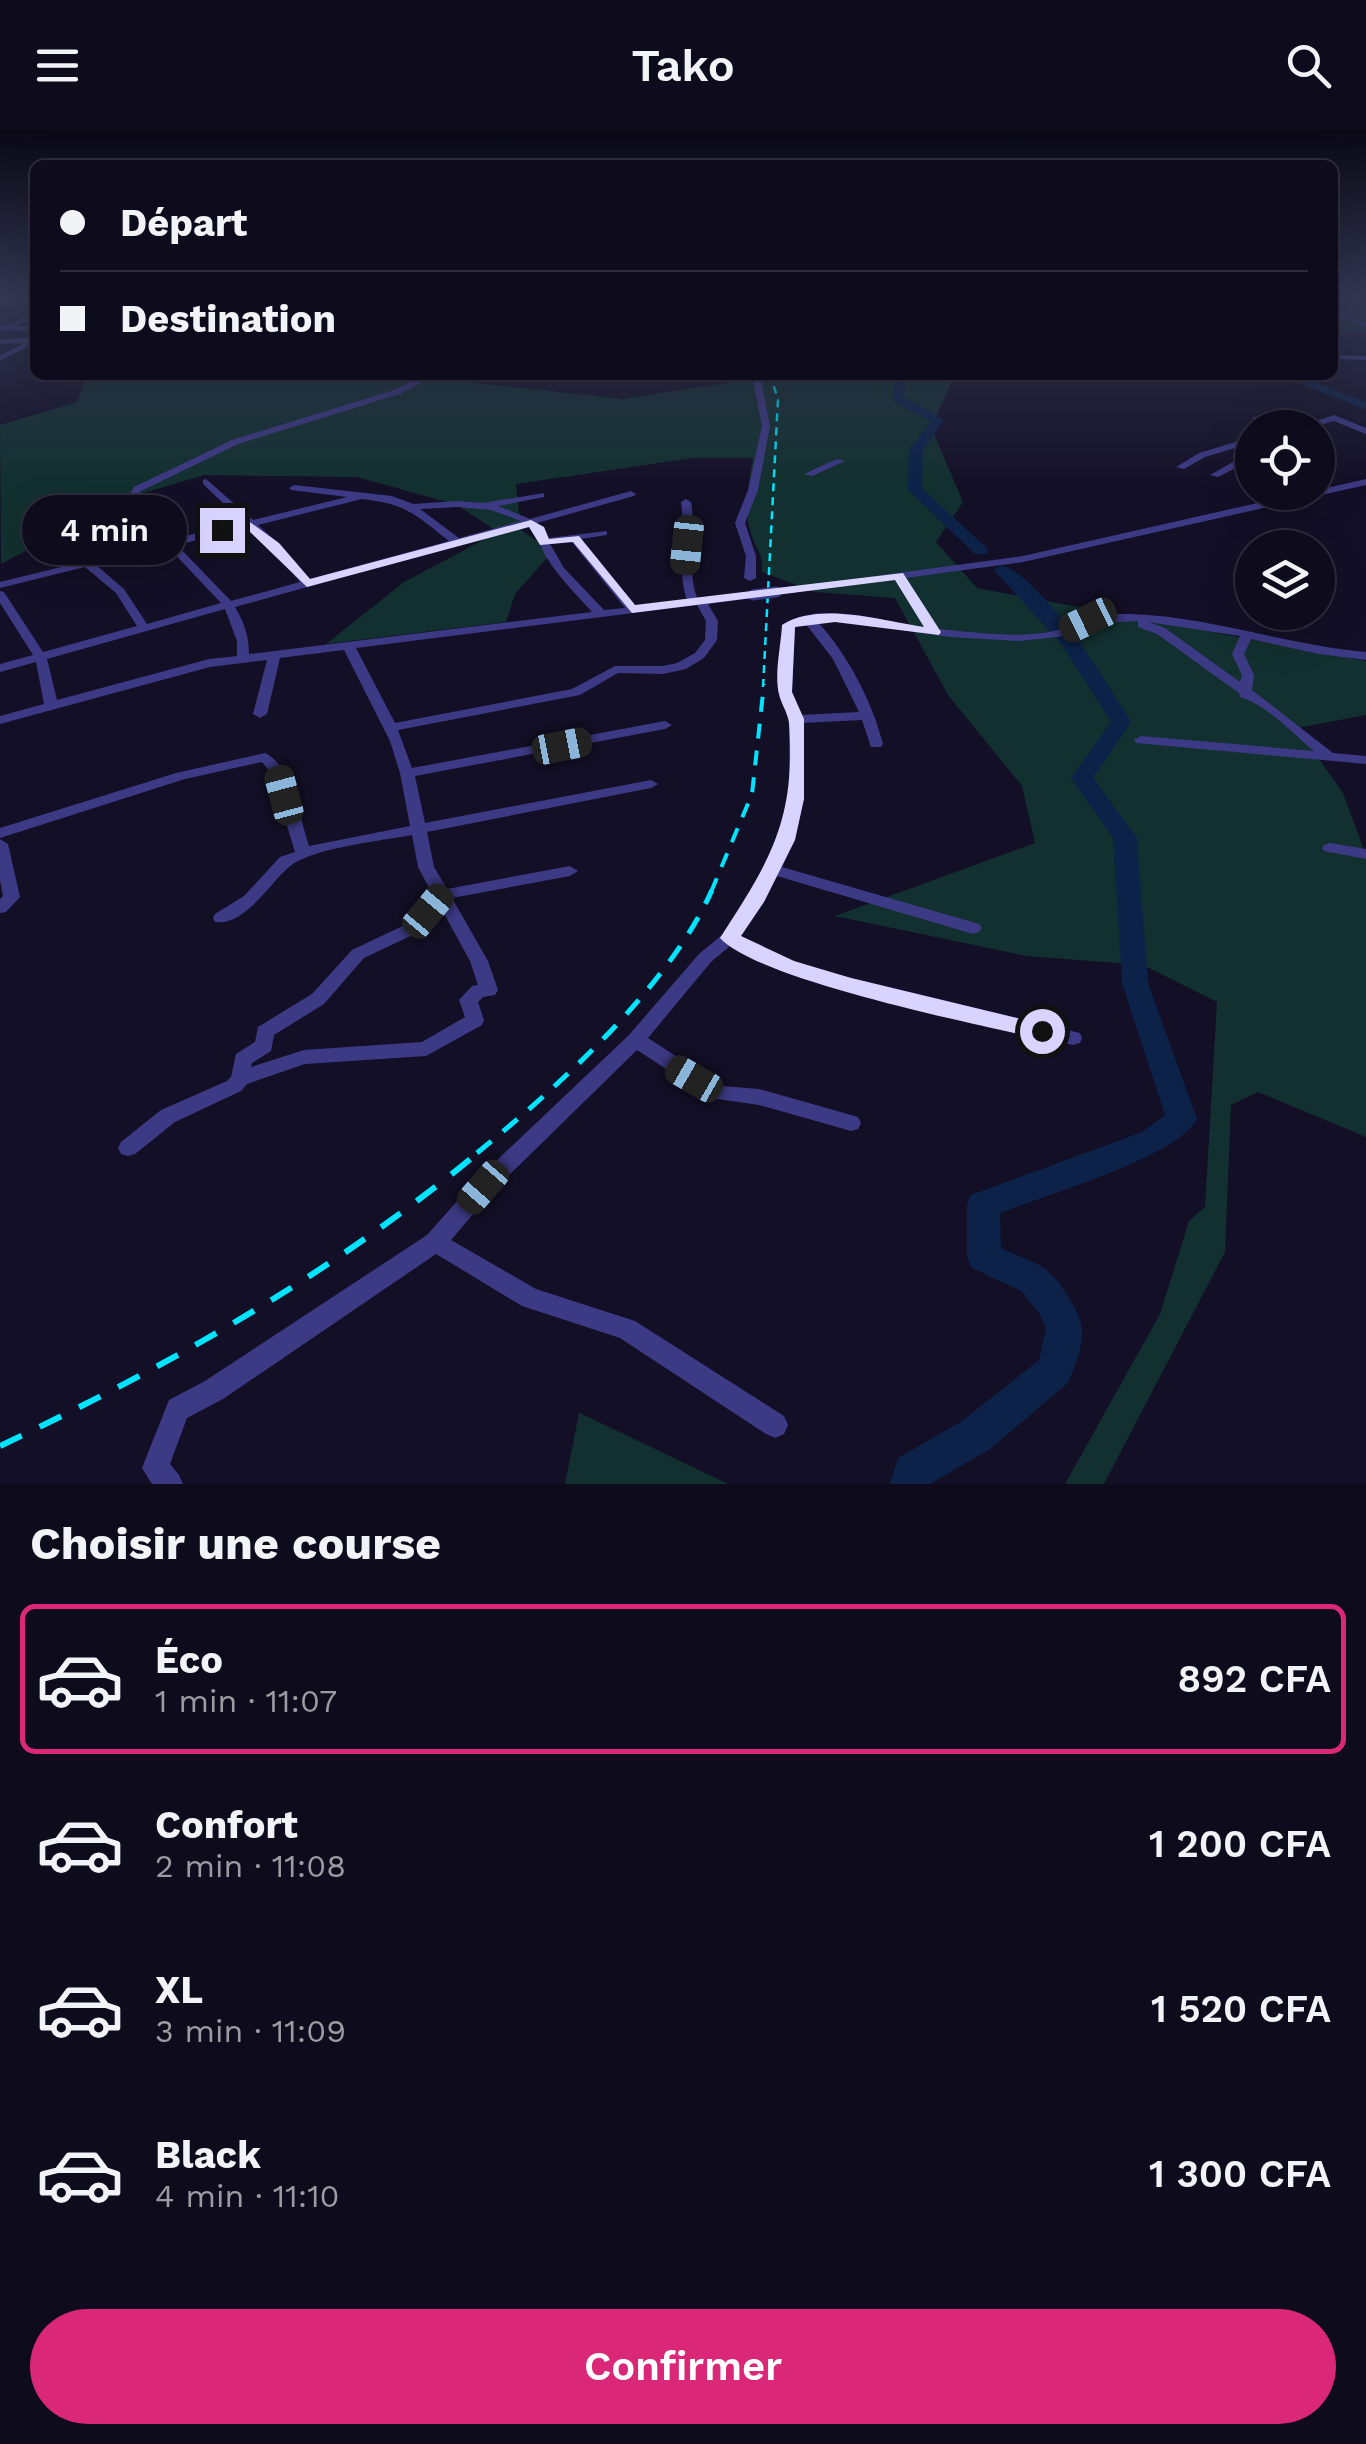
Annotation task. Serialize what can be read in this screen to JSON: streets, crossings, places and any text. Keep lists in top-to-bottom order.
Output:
{
  "page": {
    "header": "Tako",
    "banner": ["Départ", "Destination"],
    "bubble": "4 min",
    "heading": "Choisir une course",
    "list": [
      {
        "name": "Éco",
        "note": "1 min · 11:07",
        "value": "892 CFA"
      },
      {
        "name": "Confort",
        "note": "2 min · 11:08",
        "value": "1 200 CFA"
      },
      {
        "name": "XL",
        "note": "3 min · 11:09",
        "value": "1 520 CFA"
      },
      {
        "name": "Black",
        "note": "4 min · 11:10",
        "value": "1 300 CFA"
      }
    ],
    "buttons": "Confirmer"
  }
}
